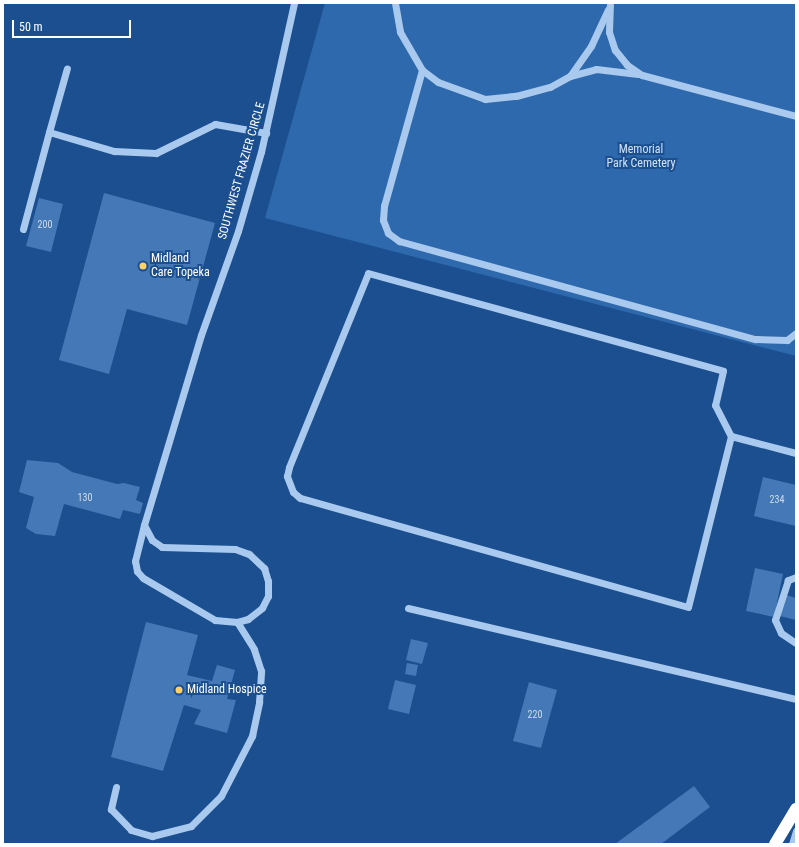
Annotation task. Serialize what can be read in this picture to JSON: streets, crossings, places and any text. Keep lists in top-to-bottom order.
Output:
{
  "streets": {
    "street": ["SOUTHWEST FRAZIER CIRCLE"]
  },
  "parks": ["Memorial Park Cemetery"],
  "places": ["Midland Care Topeka", "Midland Hospice"],
  "house_numbers": [
    "200",
    "130",
    "234",
    "220"
  ],
  "scale_bar": "50 m"
}
